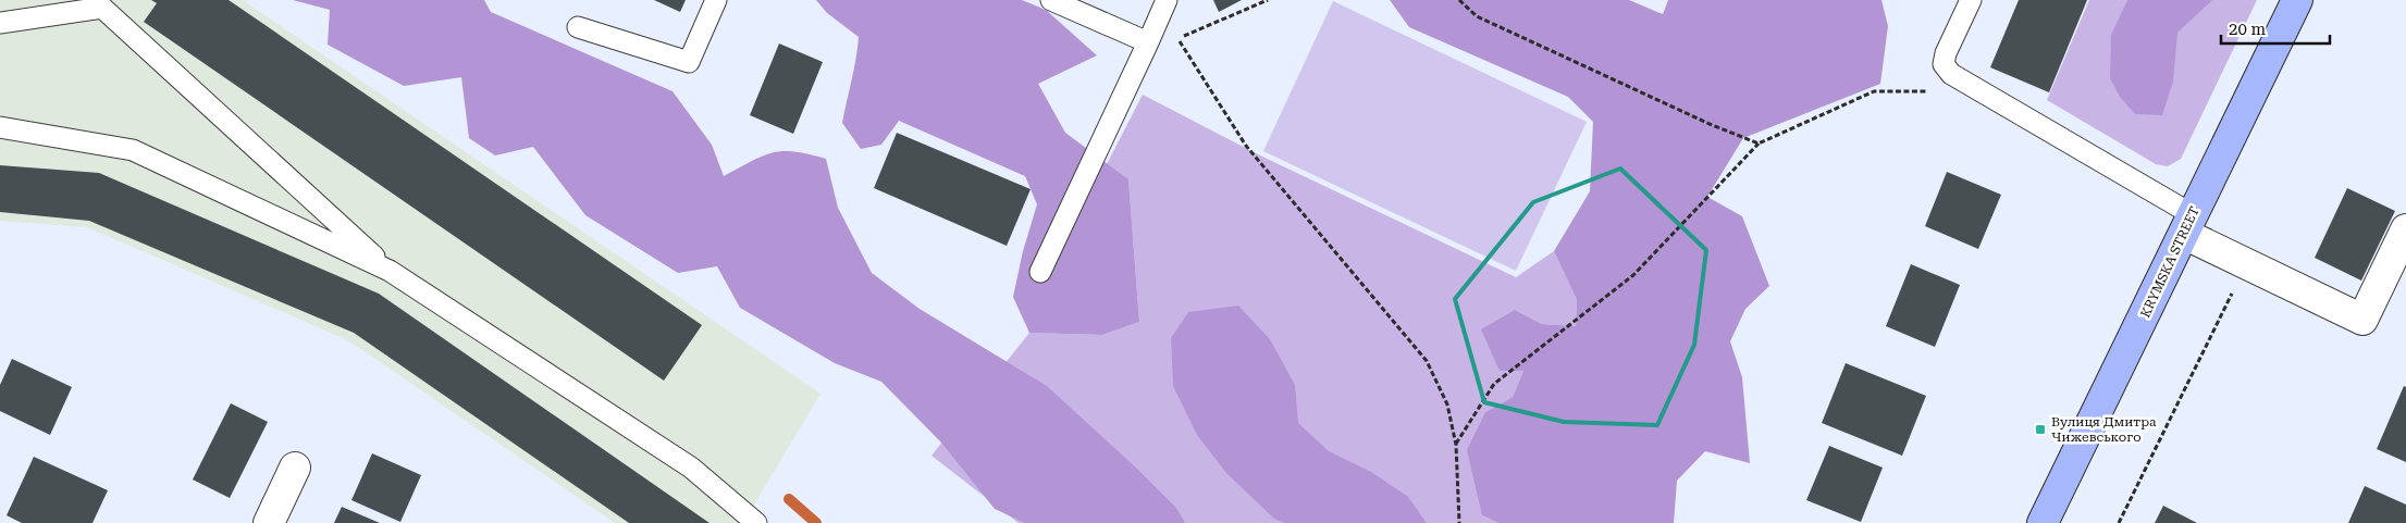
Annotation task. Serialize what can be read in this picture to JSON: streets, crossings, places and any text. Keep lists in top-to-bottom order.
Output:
{
  "streets": {
    "street": ["KRYMSKA STREET"]
  },
  "places": {
    "transit": ["Вулиця Дмитра Чижевського"]
  },
  "scale_bar": "20 m"
}
